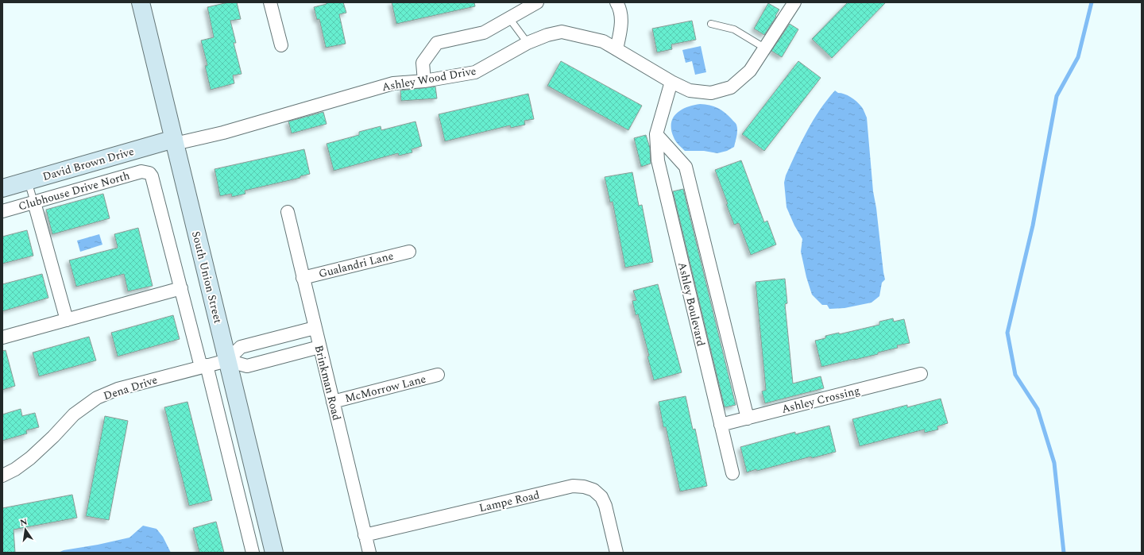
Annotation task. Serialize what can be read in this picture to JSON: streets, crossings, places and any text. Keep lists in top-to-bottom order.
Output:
{
  "streets": {
    "street": [
      "Ashley Wood Drive",
      "David Brown Drive",
      "Clubhouse Drive North",
      "Gualandri Lane",
      "South Union Street",
      "Ashley Boulevard",
      "Brinkman Road",
      "Dena Drive",
      "McMorrow Lane",
      "Ashley Crossing",
      "Lampe Road"
    ]
  },
  "crossings": [
    ["Ashley Wood Drive", "David Brown Drive"],
    ["Ashley Wood Drive", "South Union Street"],
    ["Ashley Wood Drive", "Ashley Boulevard"],
    ["David Brown Drive", "South Union Street"],
    ["Gualandri Lane", "Brinkman Road"],
    ["South Union Street", "Dena Drive"],
    ["Ashley Boulevard", "Ashley Crossing"],
    ["Brinkman Road", "McMorrow Lane"],
    ["Brinkman Road", "Lampe Road"]
  ],
  "north": "top"
}
